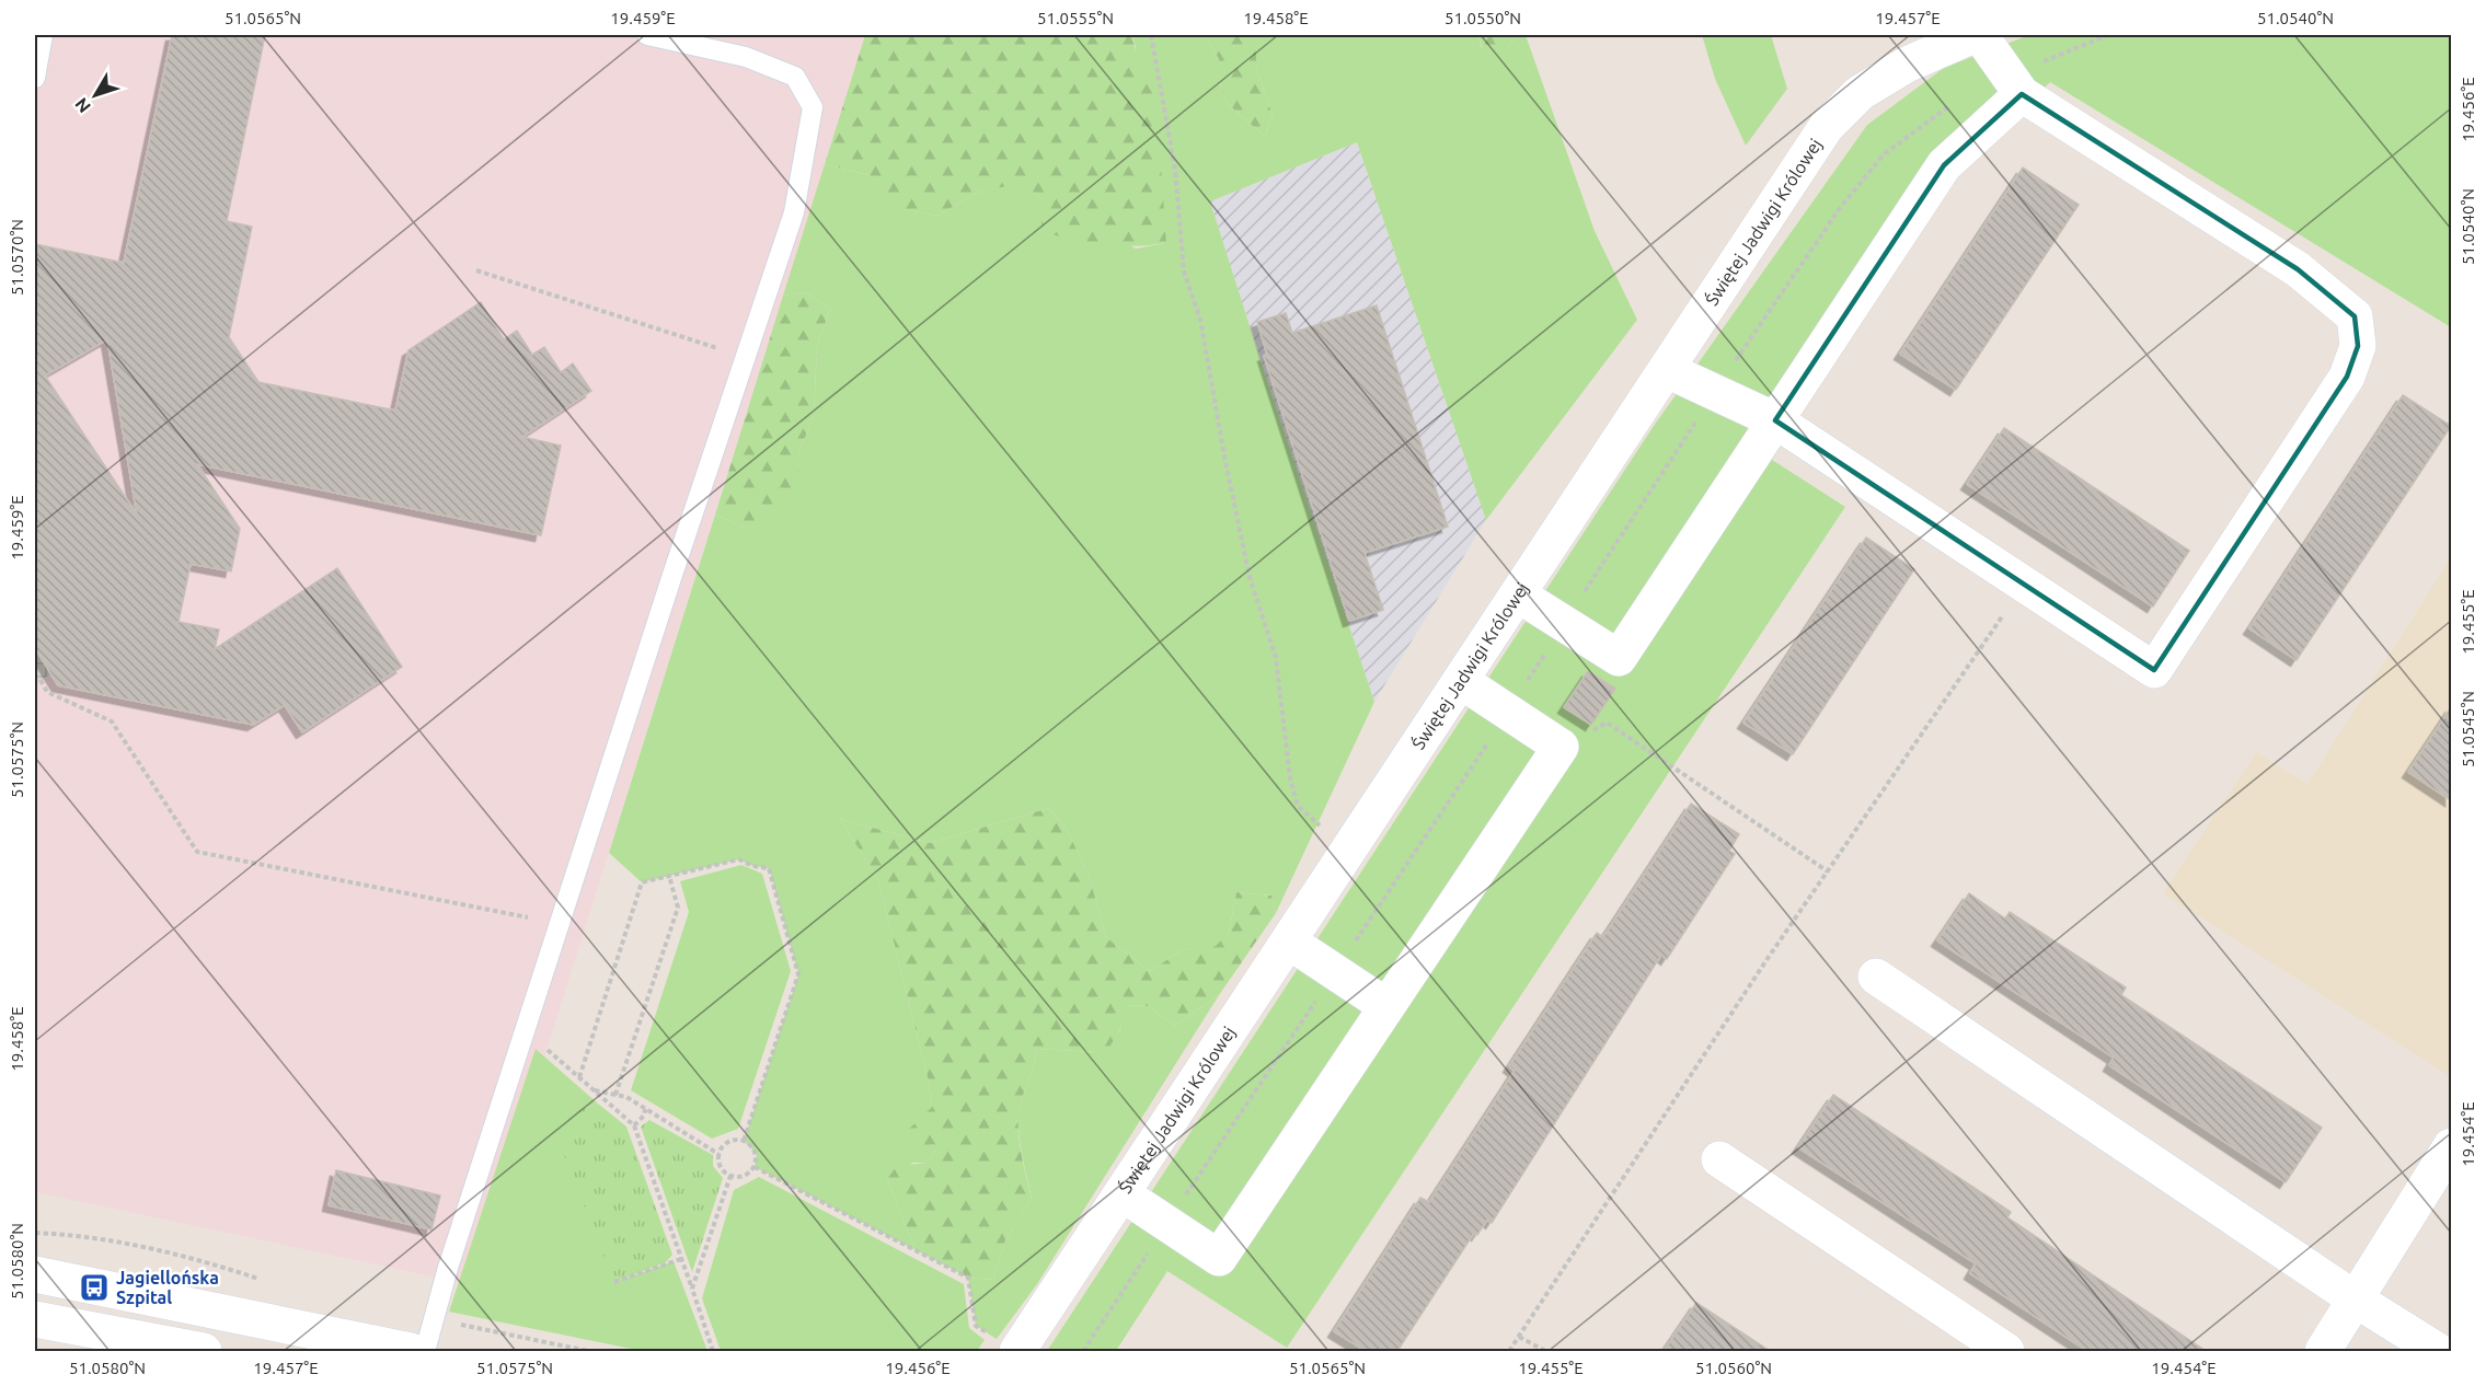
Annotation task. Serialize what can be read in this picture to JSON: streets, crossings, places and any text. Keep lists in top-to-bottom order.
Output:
{
  "streets": {
    "street": ["Świętej Jadwigi Królowej"]
  },
  "places": {
    "bus stop": ["Jagiellońska Szpital"]
  },
  "north": "bottom left",
  "coordinates": [
    "51.0565°N",
    "19.459°E",
    "51.0555°N",
    "19.458°E",
    "51.0550°N",
    "19.457°E",
    "51.0540°N",
    "19.456°E",
    "51.0570°N",
    "19.455°E",
    "51.0545°N",
    "51.0575°N",
    "19.454°E",
    "51.0580°N",
    "51.0560°N"
  ]
}
